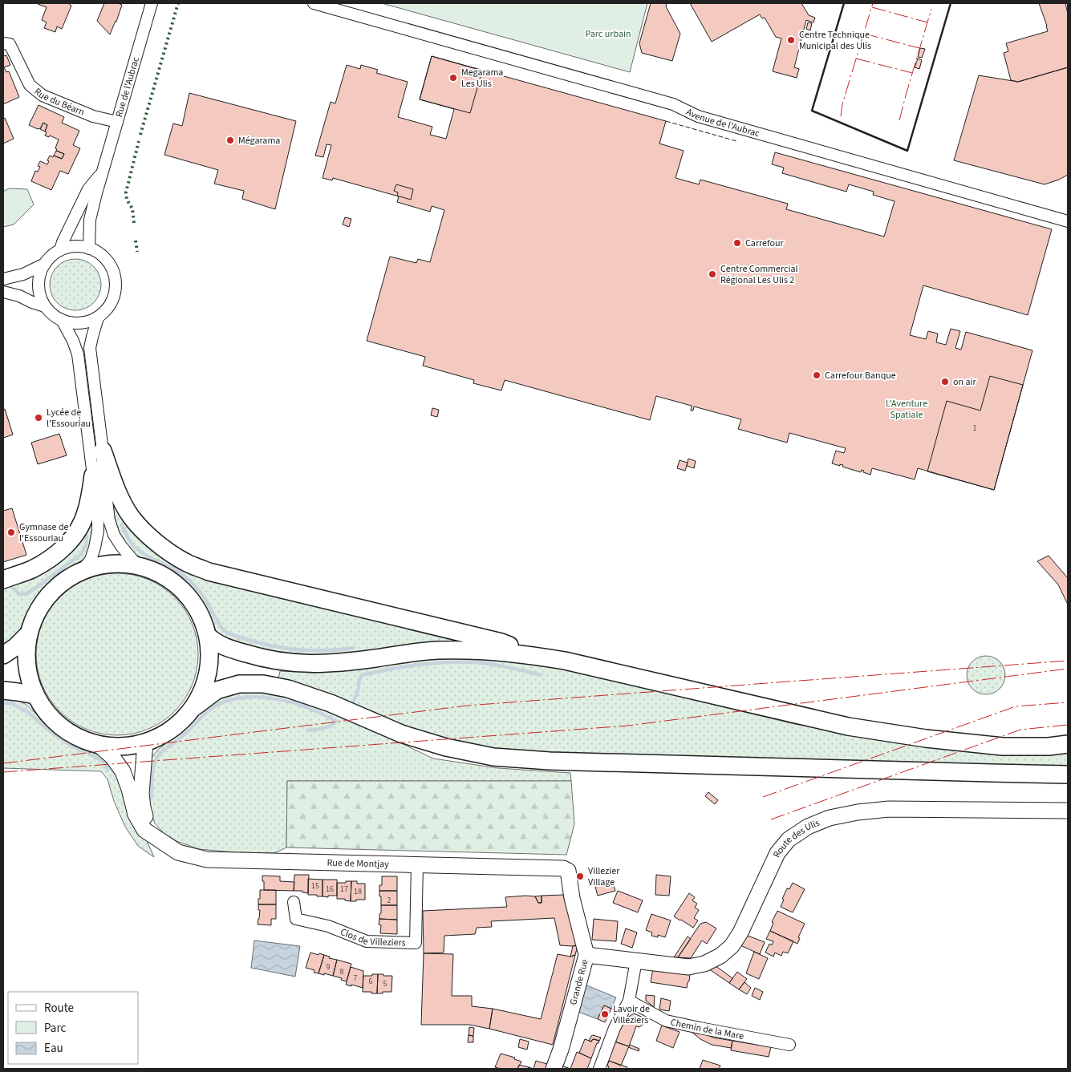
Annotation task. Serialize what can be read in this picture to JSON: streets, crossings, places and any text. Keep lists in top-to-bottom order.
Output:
{
  "streets": {
    "street": [
      "Rue de l'Aubrac",
      "Rue du Béarn",
      "Avenue de l'Aubrac",
      "Route des Ulis",
      "Rue de Montjay",
      "Clos de Villeziers",
      "Grande Rue",
      "Chemin de la Mare"
    ]
  },
  "crossings": [
    ["Rue de l'Aubrac", "Rue du Béarn"],
    ["Route des Ulis", "Grande Rue"],
    ["Rue de Montjay", "Clos de Villeziers"],
    ["Rue de Montjay", "Grande Rue"]
  ],
  "parks": ["Parc urbain", "L'Aventure Spatiale"],
  "places": [
    "Centre Technique Municipal des Ulis",
    "Megarama Les Ulis",
    "Mégarama",
    "Carrefour",
    "Centre Commercial Régional Les Ulis 2",
    "Carrefour Banque",
    "on air",
    "Lycée de l'Essouriau",
    "Gymnase de l'Essouriau",
    "Villezier Village",
    "Lavoir de Villeziers"
  ],
  "house_numbers": [
    "1",
    "15",
    "16",
    "17",
    "18",
    "2",
    "9",
    "8",
    "7",
    "6",
    "5"
  ],
  "legend": ["Route", "Parc", "Eau"]
}
